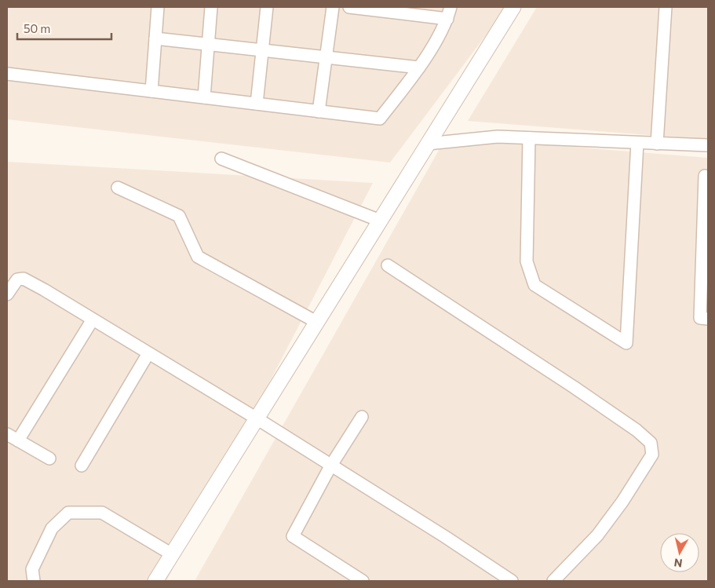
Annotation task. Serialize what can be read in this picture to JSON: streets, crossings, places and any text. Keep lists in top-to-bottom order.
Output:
{
  "scale_bar": "50 m",
  "north": "bottom"
}
